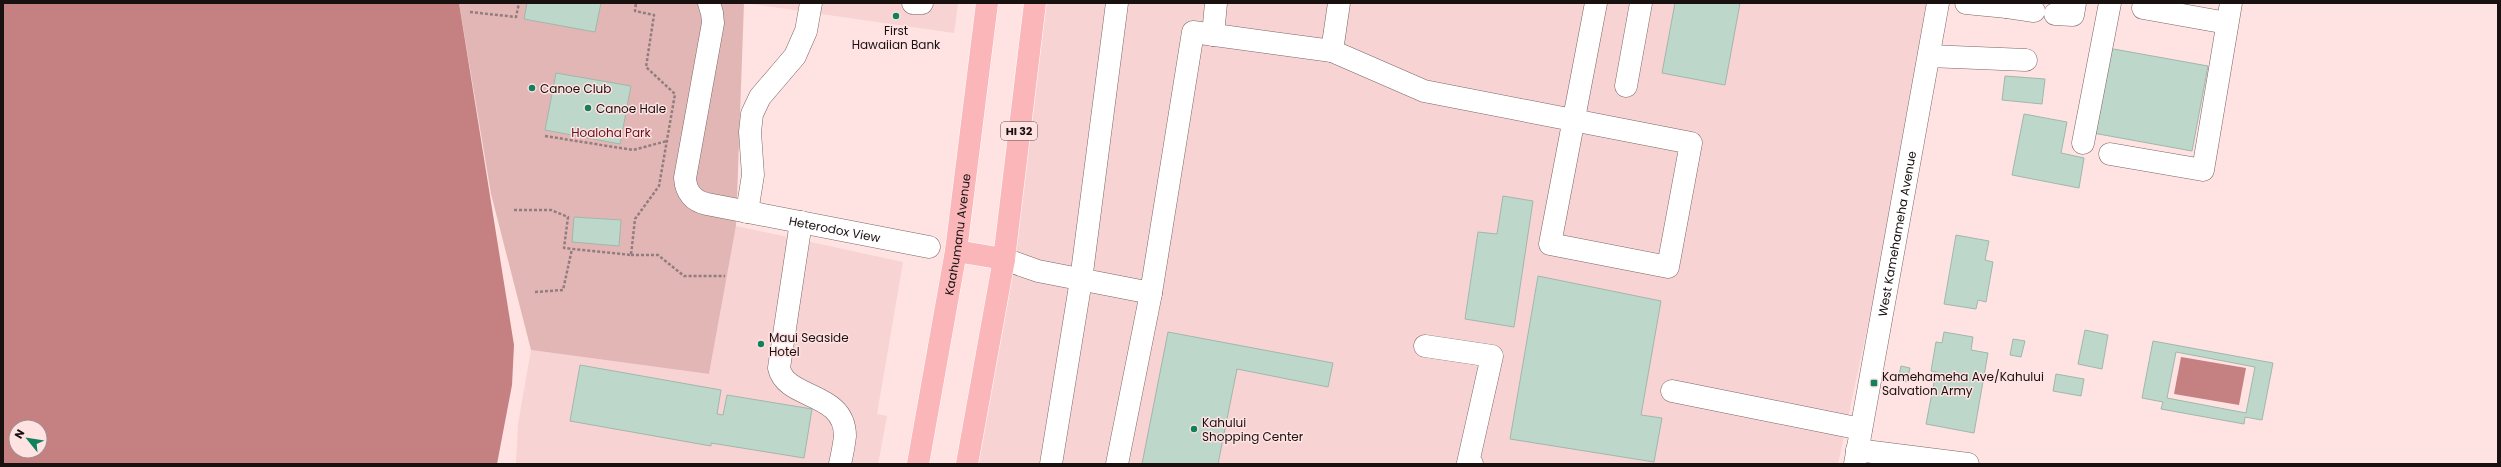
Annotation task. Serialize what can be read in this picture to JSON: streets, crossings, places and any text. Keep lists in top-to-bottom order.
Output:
{
  "streets": {
    "main road": ["HI 32", "Kaahumanu Avenue"],
    "street": ["Heterodox View", "West Kamehameha Avenue"]
  },
  "parks": ["Hoaloha Park"],
  "places": {
    "other": [
      "First Hawaiian Bank",
      "Canoe Club",
      "Canoe Hale",
      "Maui Seaside Hotel",
      "Kahului Shopping Center"
    ],
    "transit": ["Kamehameha Ave/Kahului Salvation Army"]
  },
  "north": "top left"
}
